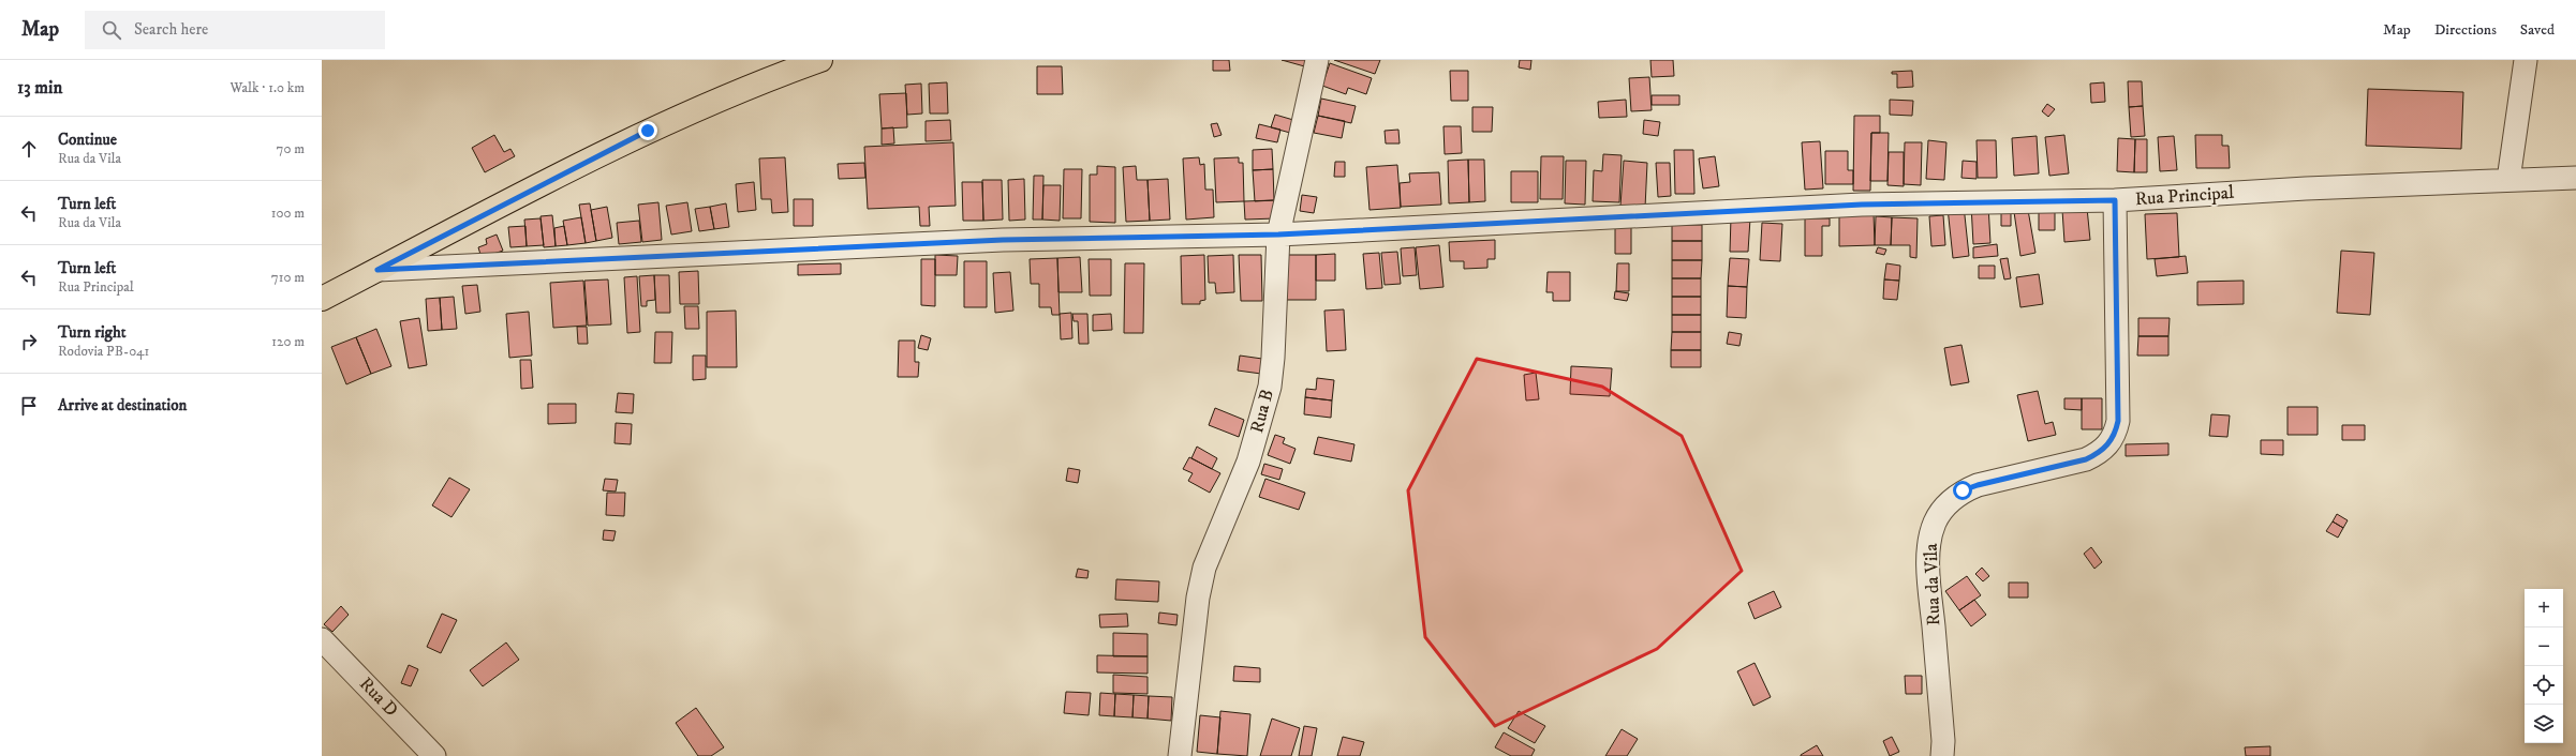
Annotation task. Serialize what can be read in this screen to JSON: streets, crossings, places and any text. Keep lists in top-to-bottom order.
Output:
{
  "streets": {
    "street": [
      "Rua Principal",
      "Rua B",
      "Rua da Vila",
      "Rua D"
    ]
  },
  "crossings": [
    ["Rua Principal", "Rua B"],
    ["Rua Principal", "Rua da Vila"]
  ],
  "page": {
    "header": "Map",
    "search": "Search here",
    "nav": ["Map", "Directions", "Saved"],
    "heading": ["13 min", "Walk · 1.0 km"],
    "list": [
      ["Continue", "Rua da Vila", "70 m"],
      ["Turn left", "Rua da Vila", "100 m"],
      ["Turn left", "Rua Principal", "710 m"],
      ["Turn right", "Rodovia PB-041", "120 m"],
      "Arrive at destination"
    ],
    "map_buttons": ["+", "−"]
  }
}
